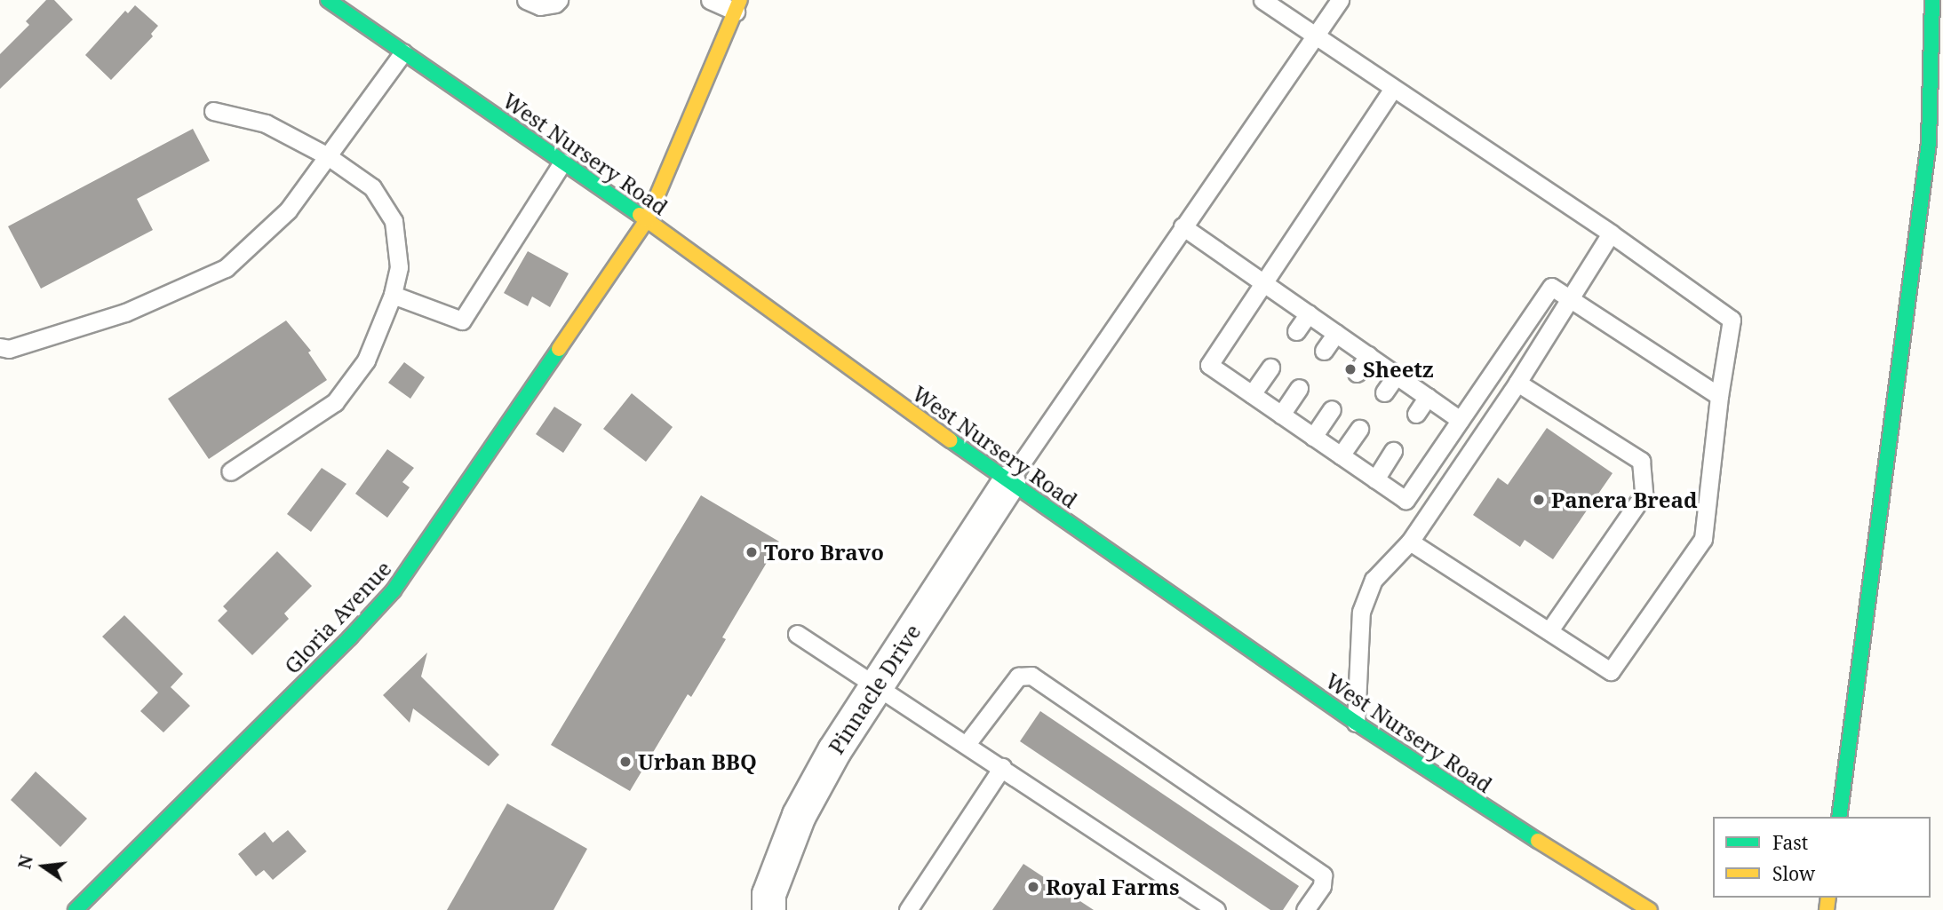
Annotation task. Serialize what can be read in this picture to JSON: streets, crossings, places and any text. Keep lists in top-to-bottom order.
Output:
{
  "streets": {
    "main road": ["West Nursery Road", "Gloria Avenue"],
    "street": ["Pinnacle Drive"]
  },
  "crossings": [
    ["West Nursery Road", "Gloria Avenue"],
    ["West Nursery Road", "Pinnacle Drive"]
  ],
  "places": [
    "Sheetz",
    "Panera Bread",
    "Toro Bravo",
    "Urban BBQ",
    "Royal Farms"
  ],
  "legend": ["Fast", "Slow"],
  "north": "left"
}
